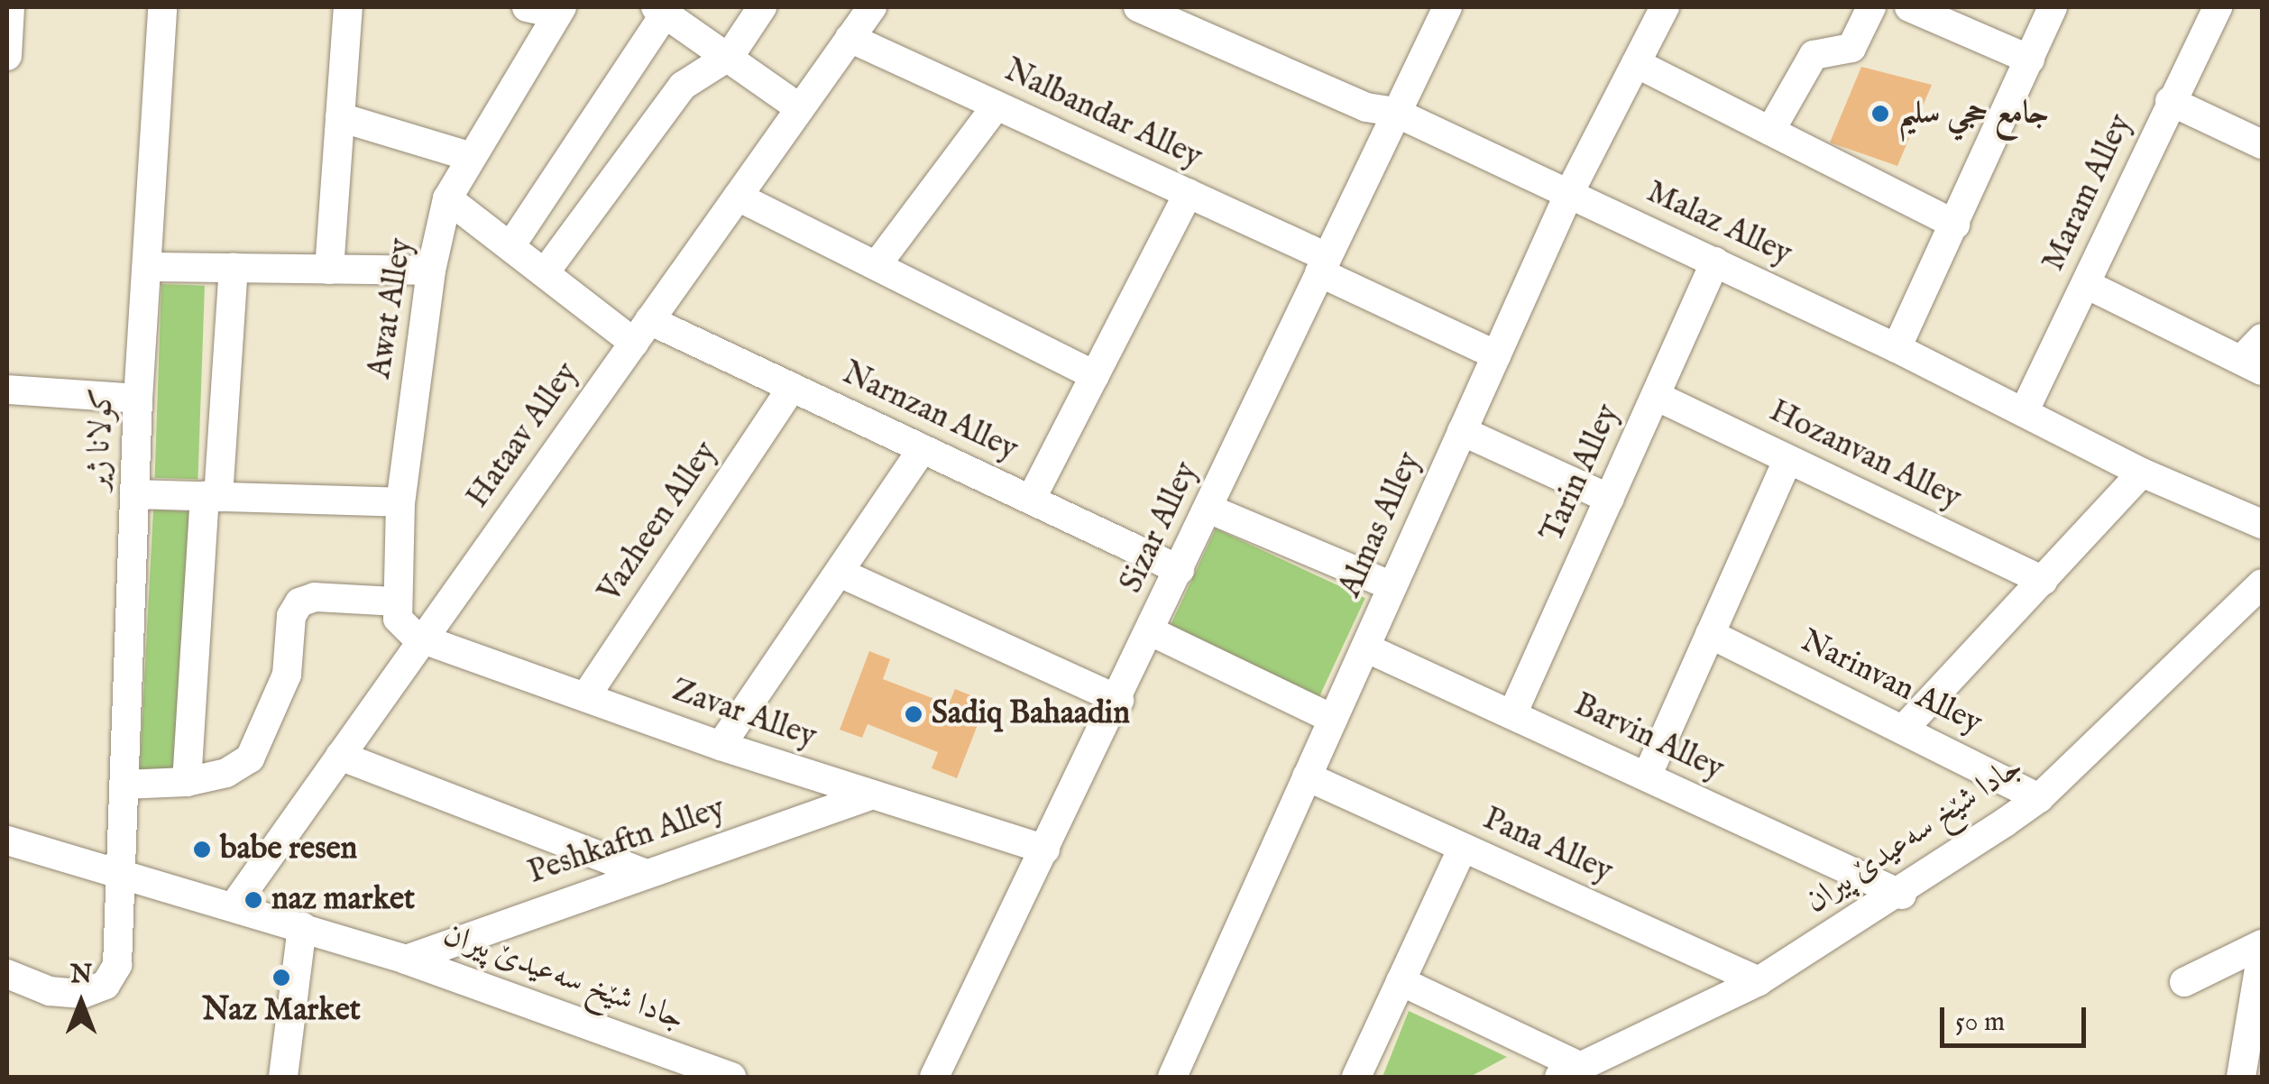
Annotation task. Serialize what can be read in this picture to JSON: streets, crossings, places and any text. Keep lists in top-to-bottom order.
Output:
{
  "streets": {
    "street": [
      "Nalbandar Alley",
      "Maram Alley",
      "Malaz Alley",
      "Awat Alley",
      "Narnzan Alley",
      "Hataav Alley",
      "کولانا ژیر",
      "Hozanvan Alley",
      "Tarin Alley",
      "Vazheen Alley",
      "Almas Alley",
      "Sizar Alley",
      "Narinvan Alley",
      "Zavar Alley",
      "Barvin Alley",
      "جادا شێخ سەعیدێ پیران",
      "Peshkaftn Alley",
      "Pana Alley"
    ]
  },
  "crossings": [
    ["Nalbandar Alley", "Hataav Alley"],
    ["Nalbandar Alley", "Almas Alley"],
    ["Nalbandar Alley", "Sizar Alley"],
    ["Maram Alley", "Malaz Alley"],
    ["Malaz Alley", "Tarin Alley"],
    ["Malaz Alley", "Almas Alley"],
    ["Malaz Alley", "Sizar Alley"],
    ["Awat Alley", "Narnzan Alley"],
    ["Narnzan Alley", "Hataav Alley"],
    ["Narnzan Alley", "Vazheen Alley"],
    ["Narnzan Alley", "Sizar Alley"],
    ["Hataav Alley", "Zavar Alley"],
    ["Hataav Alley", "جادا شێخ سەعیدێ پیران"],
    ["کولانا ژیر", "جادا شێخ سەعیدێ پیران"],
    ["Hozanvan Alley", "Tarin Alley"],
    ["Tarin Alley", "Barvin Alley"],
    ["Vazheen Alley", "Zavar Alley"],
    ["Almas Alley", "Barvin Alley"],
    ["Almas Alley", "Pana Alley"],
    ["Sizar Alley", "Zavar Alley"],
    ["Narinvan Alley", "جادا شێخ سەعیدێ پیران"],
    ["Zavar Alley", "Peshkaftn Alley"],
    ["Barvin Alley", "جادا شێخ سەعیدێ پیران"],
    ["جادا شێخ سەعیدێ پیران", "Peshkaftn Alley"],
    ["جادا شێخ سەعیدێ پیران", "Pana Alley"]
  ],
  "places": [
    "جامع حجي سليم",
    "Sadiq Bahaadin",
    "babe resen",
    "naz market",
    "Naz Market"
  ],
  "scale_bar": "50 m",
  "north": "top"
}
